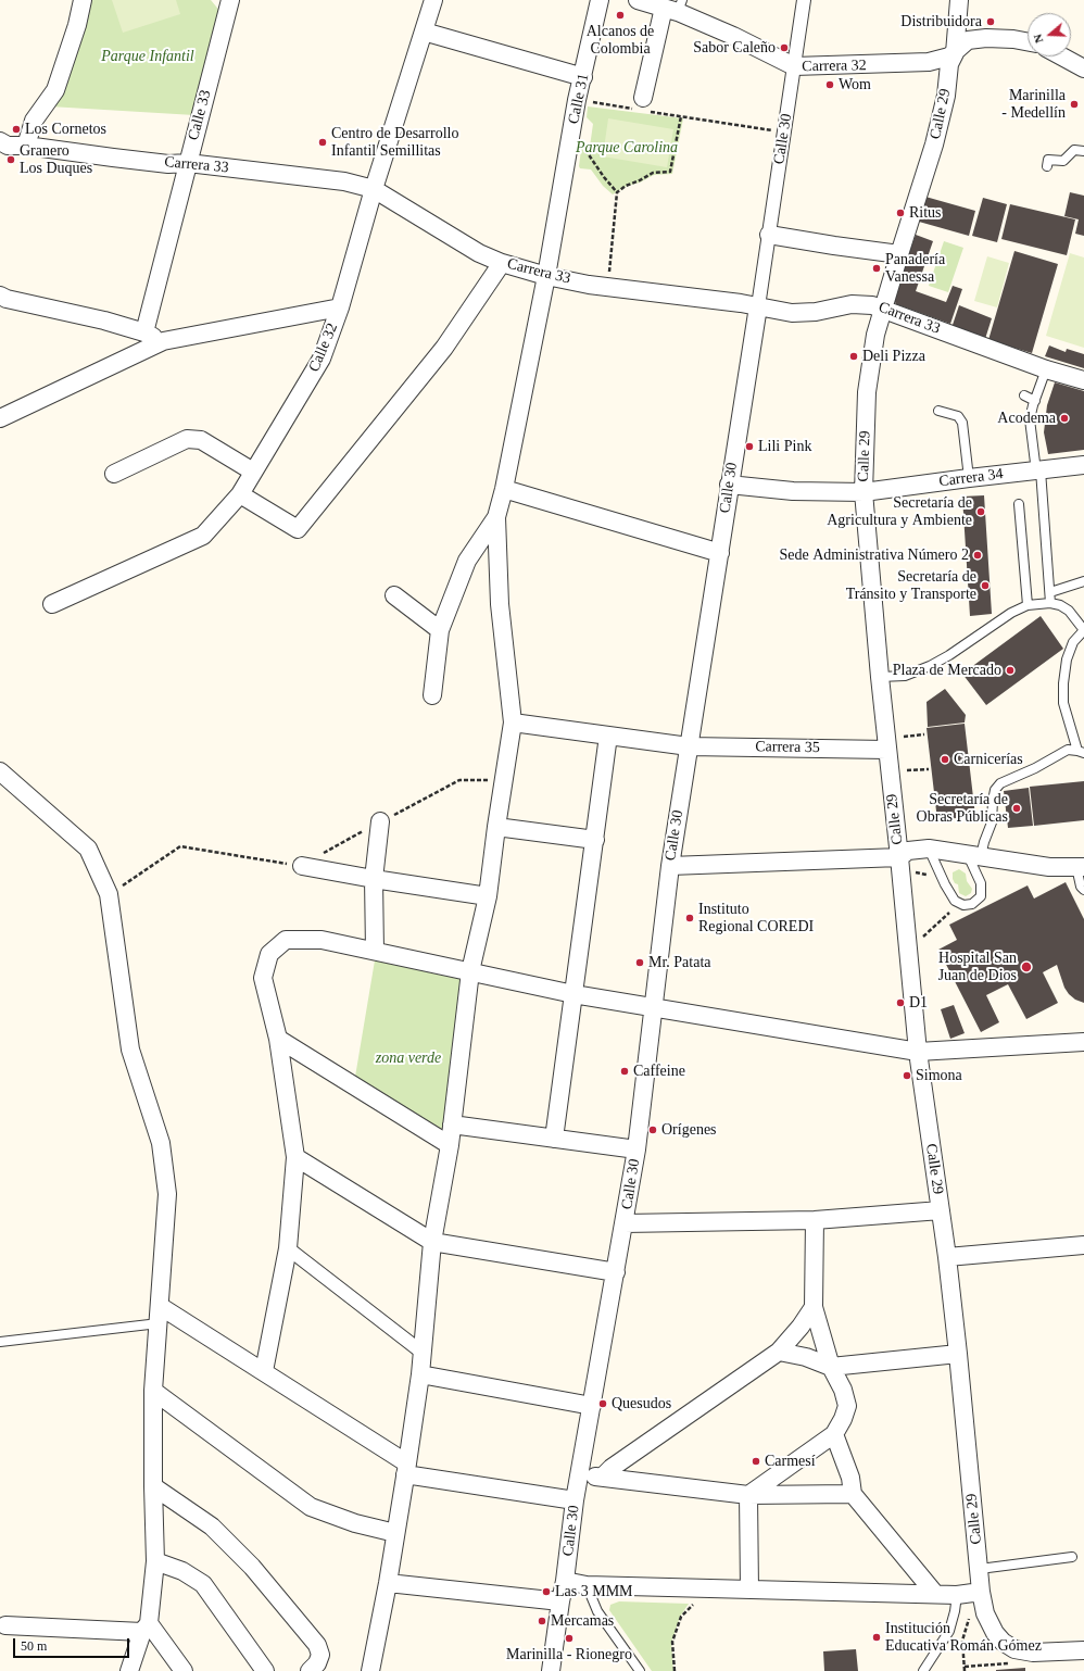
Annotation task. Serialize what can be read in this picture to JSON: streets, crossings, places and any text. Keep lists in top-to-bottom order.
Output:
{
  "streets": {
    "street": [
      "Carrera 32",
      "Calle 31",
      "Calle 29",
      "Calle 33",
      "Calle 30",
      "Carrera 33",
      "Calle 32",
      "Carrera 34",
      "Carrera 35"
    ]
  },
  "crossings": [
    ["Carrera 32", "Calle 29"],
    ["Carrera 32", "Calle 30"],
    ["Calle 31", "Carrera 33"],
    ["Calle 29", "Carrera 33"],
    ["Calle 29", "Carrera 34"],
    ["Calle 29", "Carrera 35"],
    ["Calle 33", "Carrera 33"],
    ["Calle 30", "Carrera 33"],
    ["Calle 30", "Carrera 34"],
    ["Calle 30", "Carrera 35"],
    ["Carrera 33", "Calle 32"]
  ],
  "parks": ["Parque Infantil", "Parque Carolina", "zona verde"],
  "places": [
    "Alcanos de Colombia",
    "Distribuidora",
    "Sabor Caleño",
    "Wom",
    "Marinilla - Medellín",
    "Los Cornetos",
    "Centro de Desarrollo Infantil Semillitas",
    "Granero Los Duques",
    "Ritus",
    "Panadería Vanessa",
    "Deli Pizza",
    "Acodema",
    "Lili Pink",
    "Secretaría de Agricultura y Ambiente",
    "Sede Administrativa Número 2",
    "Secretaría de Tránsito y Transporte",
    "Plaza de Mercado",
    "Carnicerías",
    "Secretaría de Obras Públicas",
    "Instituto Regional COREDI",
    "Mr. Patata",
    "Hospital San Juan de Dios",
    "D1",
    "Caffeine",
    "Simona",
    "Orígenes",
    "Quesudos",
    "Carmesí",
    "Las 3 MMM",
    "Mercamas",
    "Institución Educativa Román Gómez",
    "Marinilla - Rionegro"
  ],
  "scale_bar": "50 m",
  "north": "left"
}
